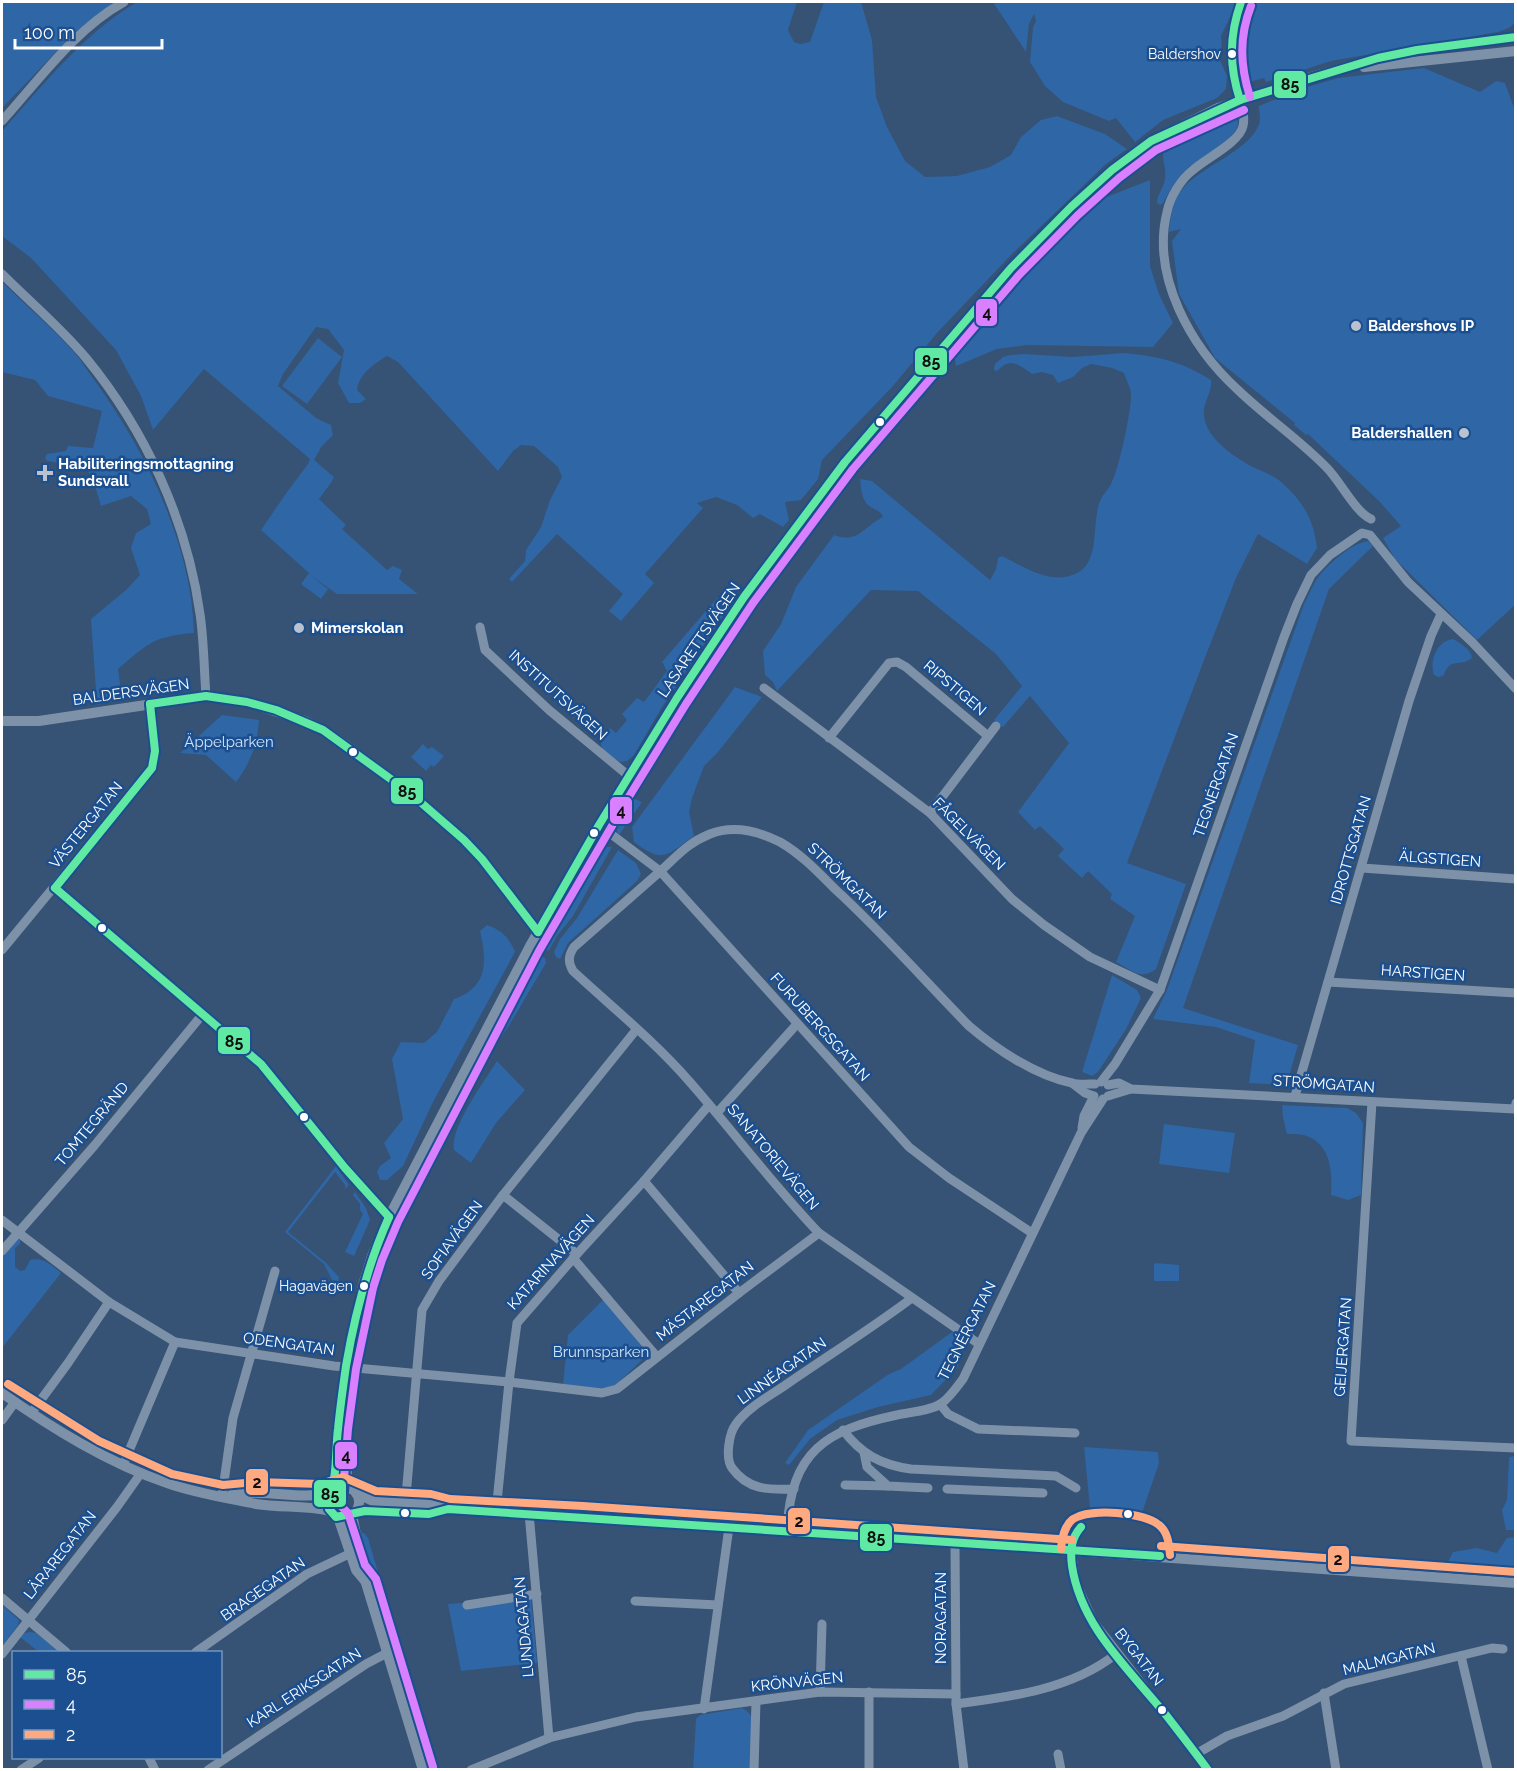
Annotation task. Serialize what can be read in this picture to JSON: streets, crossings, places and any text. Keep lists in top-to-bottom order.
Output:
{
  "streets": {
    "street": [
      "LASARETTSVÄGEN",
      "RIPSTIGEN",
      "BALDERSVÄGEN",
      "INSTITUTSVÄGEN",
      "TEGNÉRGATAN",
      "VÄSTERGATAN",
      "FÅGELVÄGEN",
      "IDROTTSGATAN",
      "ÄLGSTIGEN",
      "STRÖMGATAN",
      "HARSTIGEN",
      "FURUBERGSGATAN",
      "TOMTEGRÄND",
      "SANATORIEVÄGEN",
      "SOFIAVÄGEN",
      "KATARINAVÄGEN",
      "MÄSTAREGATAN",
      "ODENGATAN",
      "GEIJERGATAN",
      "LINNÉAGATAN",
      "LÄRAREGATAN",
      "BRAGEGATAN",
      "NORAGATAN",
      "LUNDAGATAN",
      "BYGATAN",
      "MALMGATAN",
      "KRÖNVÄGEN",
      "KARL ERIKSGATAN"
    ]
  },
  "crossings": [
    ["LASARETTSVÄGEN", "BALDERSVÄGEN"],
    ["LASARETTSVÄGEN", "INSTITUTSVÄGEN"],
    ["LASARETTSVÄGEN", "FURUBERGSGATAN"],
    ["LASARETTSVÄGEN", "ODENGATAN"],
    ["RIPSTIGEN", "FÅGELVÄGEN"],
    ["BALDERSVÄGEN", "VÄSTERGATAN"],
    ["TEGNÉRGATAN", "FÅGELVÄGEN"],
    ["TEGNÉRGATAN", "IDROTTSGATAN"],
    ["TEGNÉRGATAN", "STRÖMGATAN"],
    ["TEGNÉRGATAN", "FURUBERGSGATAN"],
    ["TEGNÉRGATAN", "SANATORIEVÄGEN"],
    ["IDROTTSGATAN", "ÄLGSTIGEN"],
    ["IDROTTSGATAN", "STRÖMGATAN"],
    ["IDROTTSGATAN", "HARSTIGEN"],
    ["STRÖMGATAN", "FURUBERGSGATAN"],
    ["STRÖMGATAN", "SANATORIEVÄGEN"],
    ["STRÖMGATAN", "GEIJERGATAN"],
    ["TOMTEGRÄND", "ODENGATAN"],
    ["SANATORIEVÄGEN", "SOFIAVÄGEN"],
    ["SANATORIEVÄGEN", "KATARINAVÄGEN"],
    ["SANATORIEVÄGEN", "MÄSTAREGATAN"],
    ["SANATORIEVÄGEN", "LINNÉAGATAN"],
    ["SOFIAVÄGEN", "ODENGATAN"],
    ["KATARINAVÄGEN", "ODENGATAN"],
    ["MÄSTAREGATAN", "ODENGATAN"],
    ["NORAGATAN", "KRÖNVÄGEN"],
    ["LUNDAGATAN", "KRÖNVÄGEN"],
    ["BYGATAN", "MALMGATAN"],
    ["BYGATAN", "KRÖNVÄGEN"]
  ],
  "parks": ["Äppelparken", "Brunnsparken"],
  "places": {
    "other": [
      "Baldershov",
      "Baldershovs IP",
      "Baldershallen",
      "Mimerskolan",
      "Hagavägen"
    ],
    "health": ["Habiliteringsmottagning Sundsvall"]
  },
  "lines": ["transit line 85", "transit line 4", "transit line 2"],
  "legend": ["85", "4", "2"],
  "scale_bar": "100 m"
}
